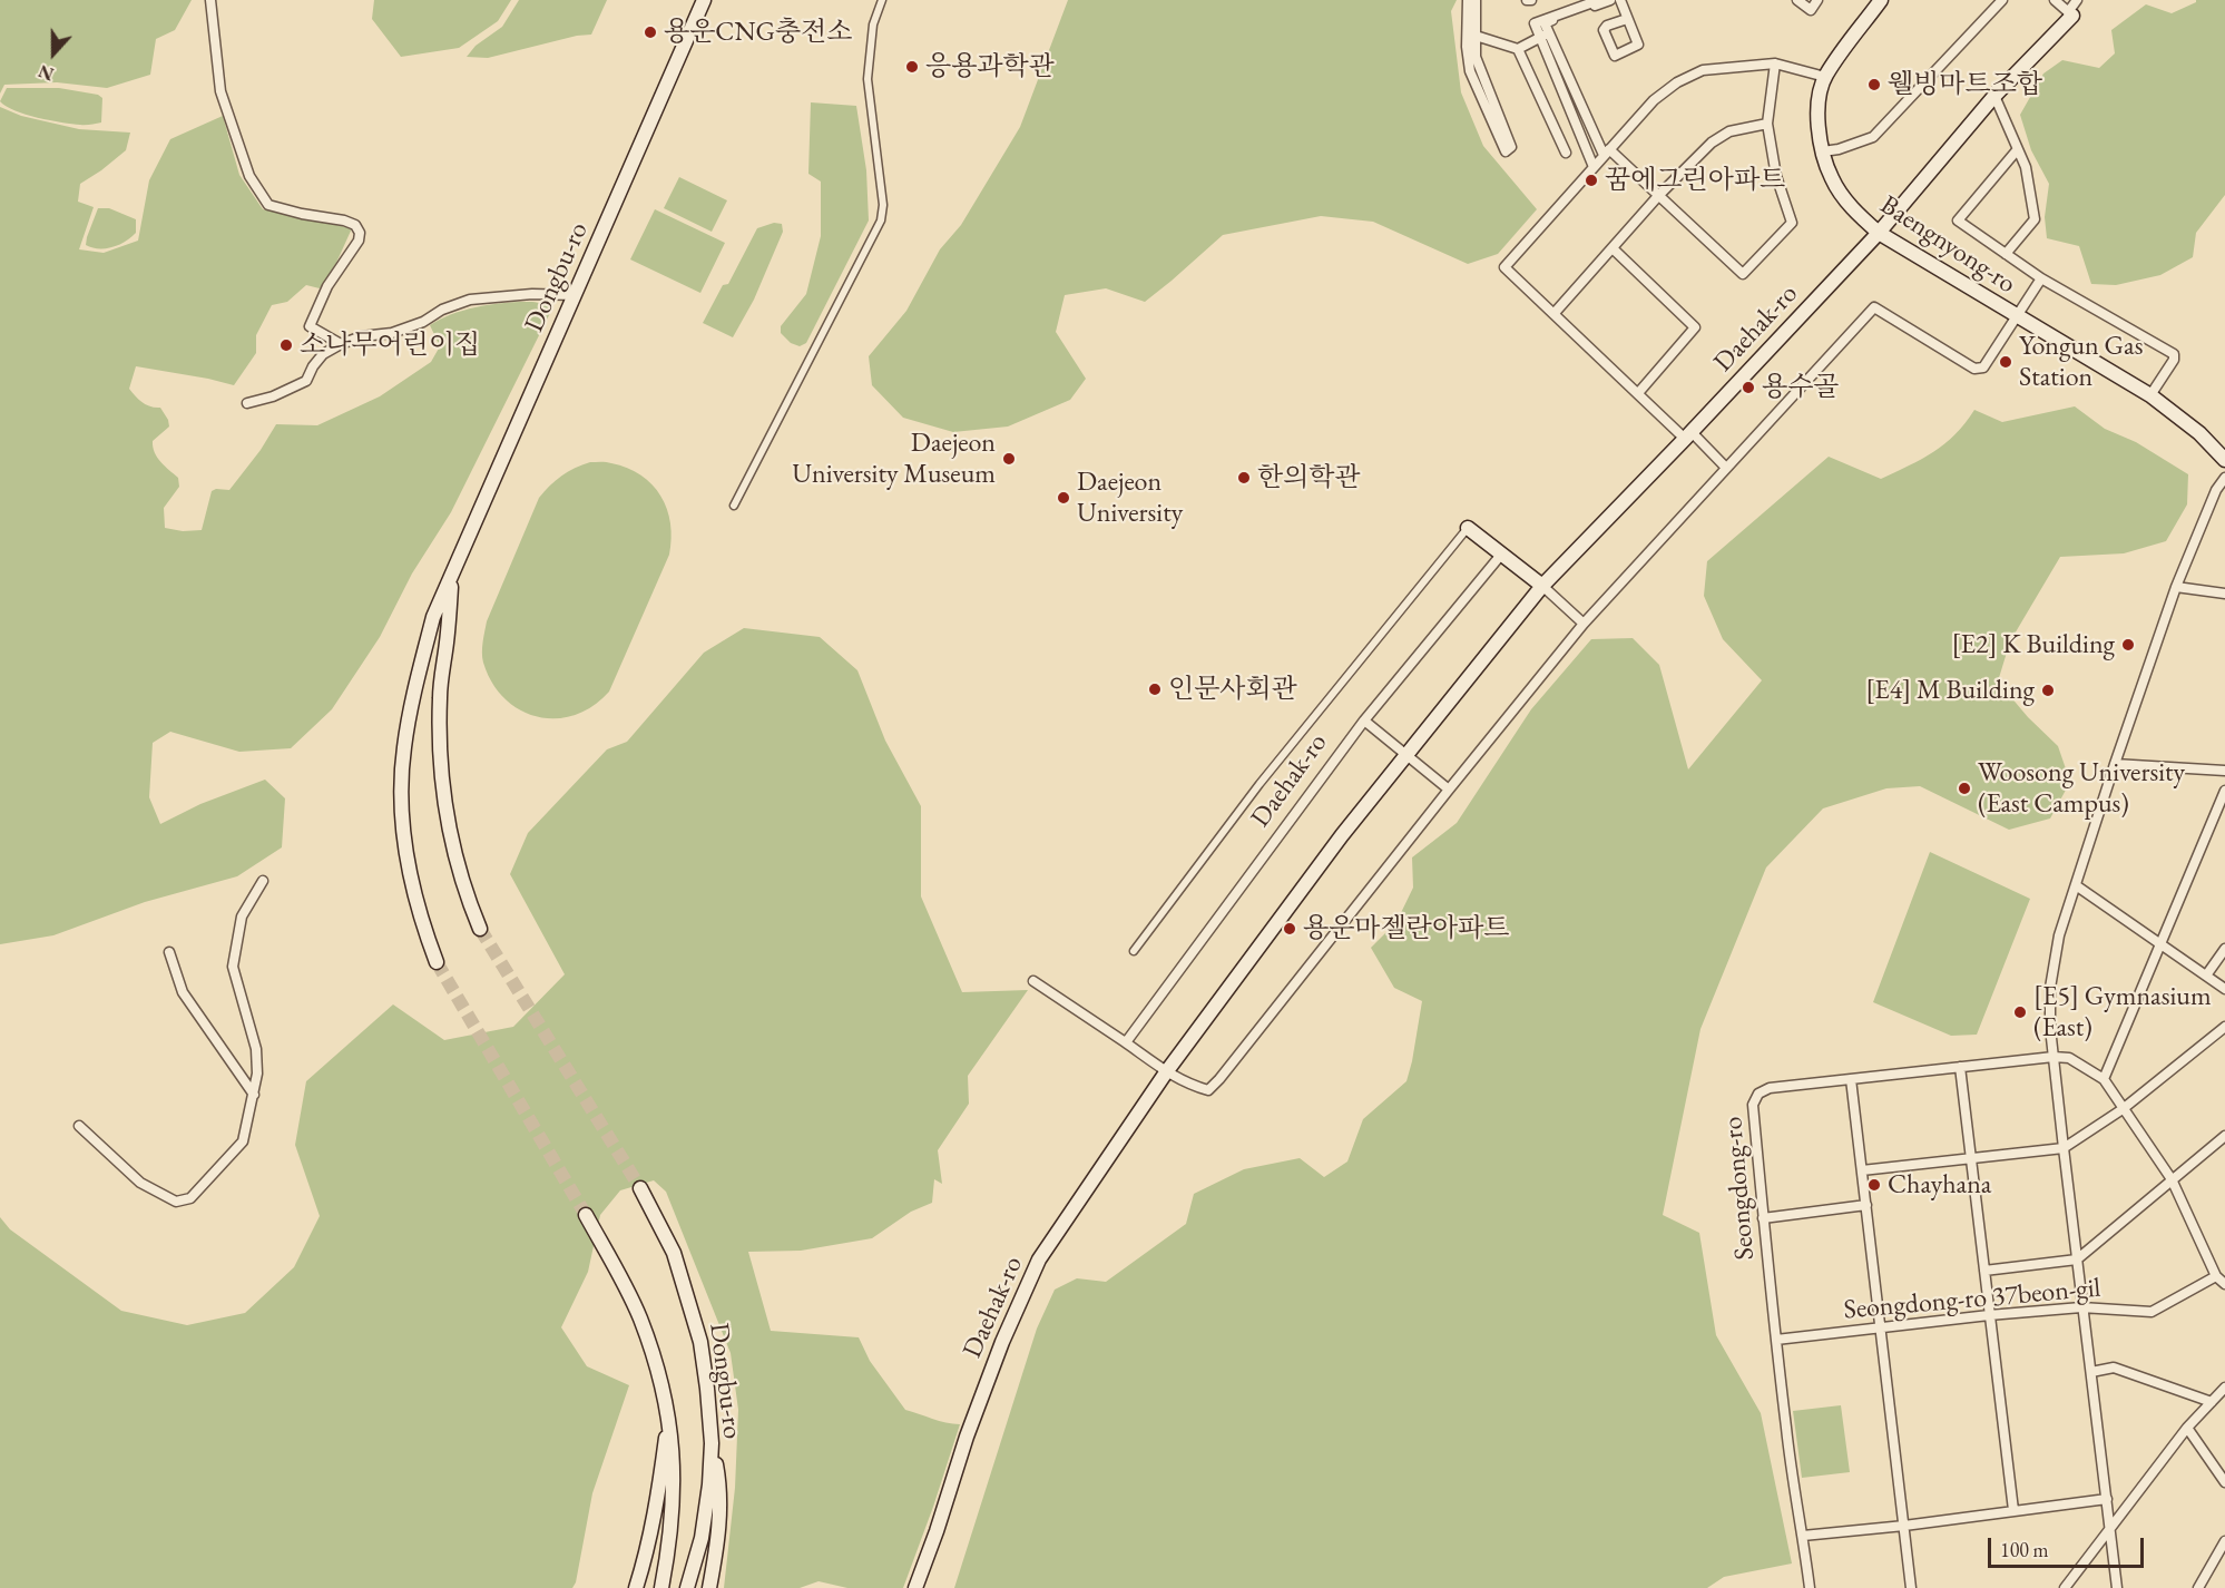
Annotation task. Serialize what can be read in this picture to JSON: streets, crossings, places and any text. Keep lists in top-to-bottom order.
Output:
{
  "streets": {
    "main road": ["Baengnyong-ro", "Dongbu-ro", "Daehak-ro"],
    "street": ["Seongdong-ro", "Seongdong-ro 37beon-gil"]
  },
  "crossings": [
    ["Baengnyong-ro", "Daehak-ro"],
    ["Seongdong-ro", "Seongdong-ro 37beon-gil"]
  ],
  "places": [
    "용운CNG충전소",
    "응용과학관",
    "웰빙마트조합",
    "꿈에그린아파트",
    "소나무어린이집",
    "Yongun Gas Station",
    "용수골",
    "Daejeon University Museum",
    "한의학관",
    "Daejeon University",
    "[E2] K Building",
    "인문사회관",
    "[E4] M Building",
    "Woosong University (East Campus)",
    "용운마젤란아파트",
    "[E5] Gymnasium (East)",
    "Chayhana"
  ],
  "scale_bar": "100 m",
  "north": "bottom"
}
